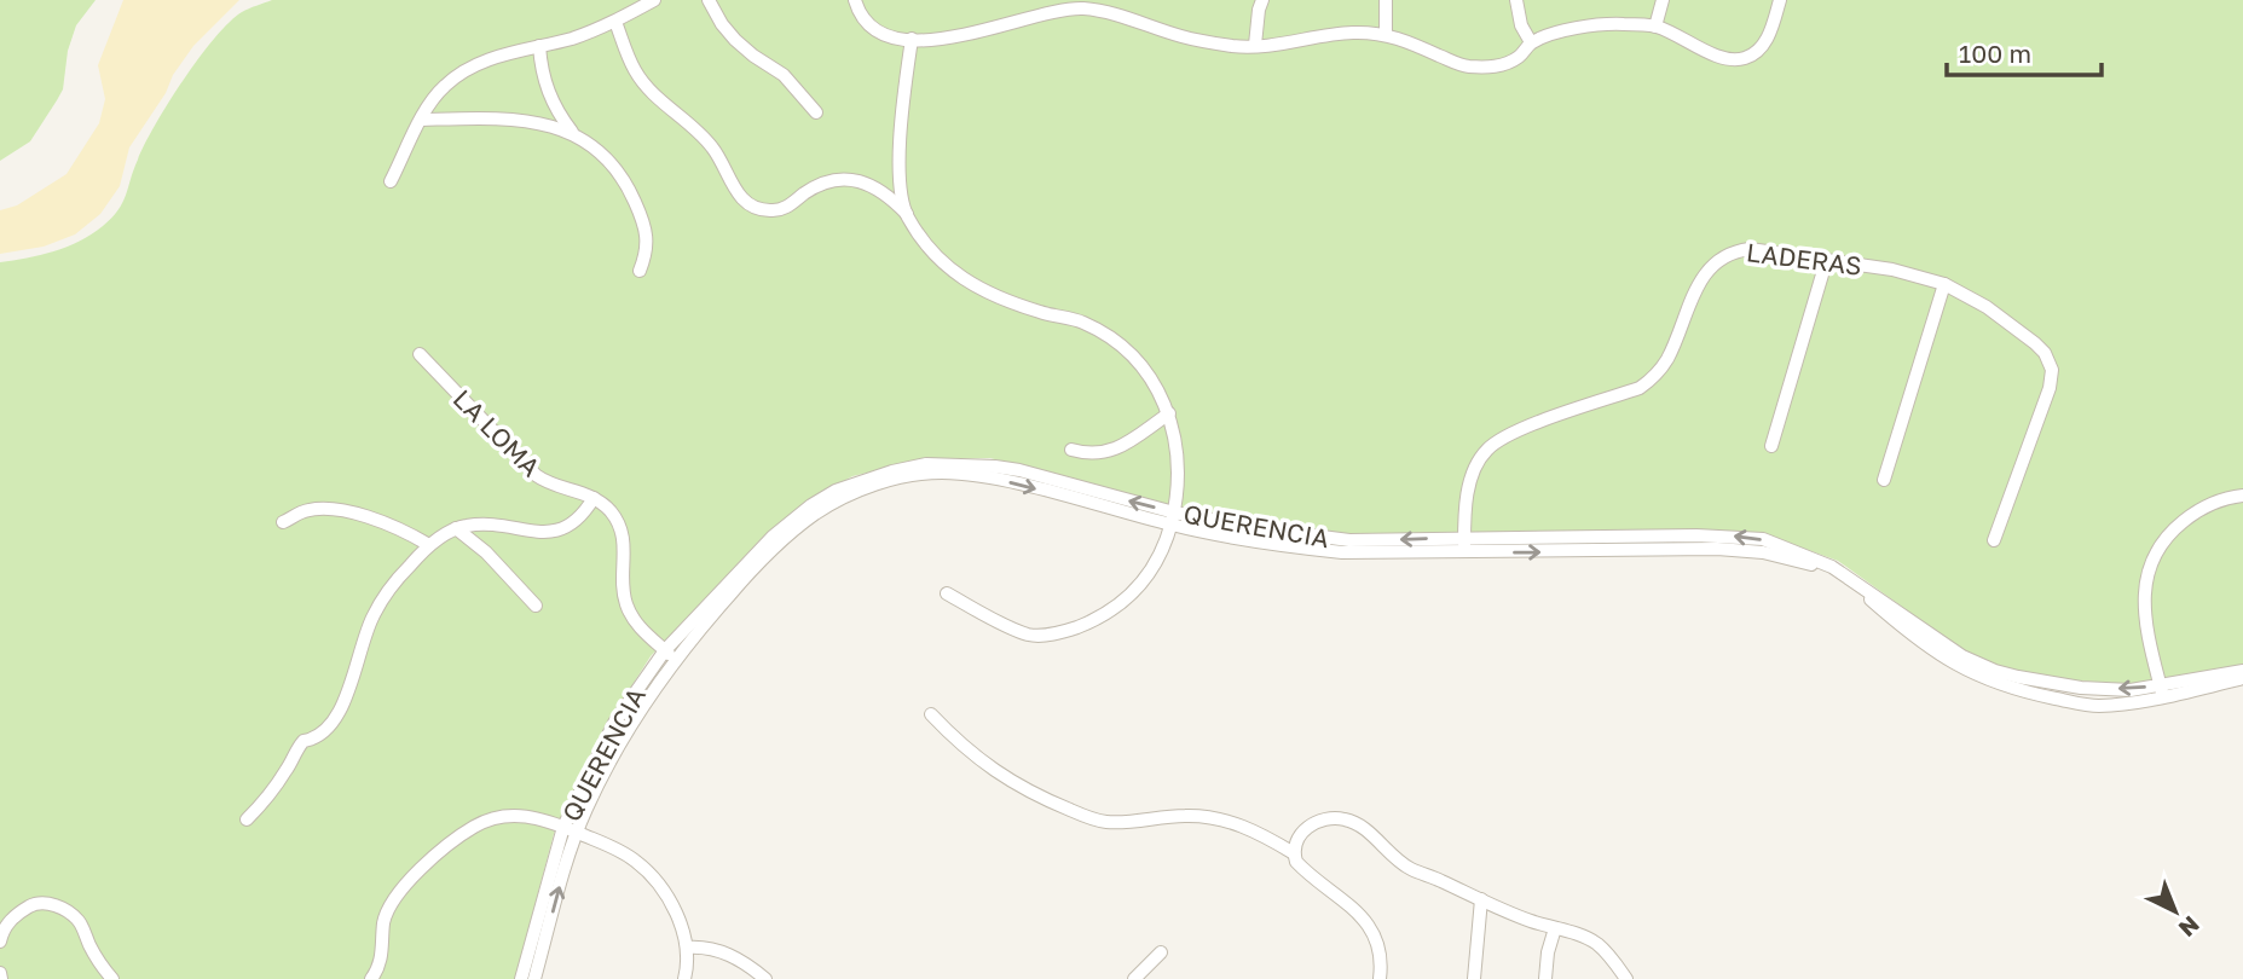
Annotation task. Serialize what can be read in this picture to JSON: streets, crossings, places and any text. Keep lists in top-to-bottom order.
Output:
{
  "streets": {
    "street": ["LADERAS", "LA LOMA", "QUERENCIA"]
  },
  "crossings": [
    ["LADERAS", "QUERENCIA"],
    ["LA LOMA", "QUERENCIA"]
  ],
  "scale_bar": "100 m",
  "north": "bottom right"
}
